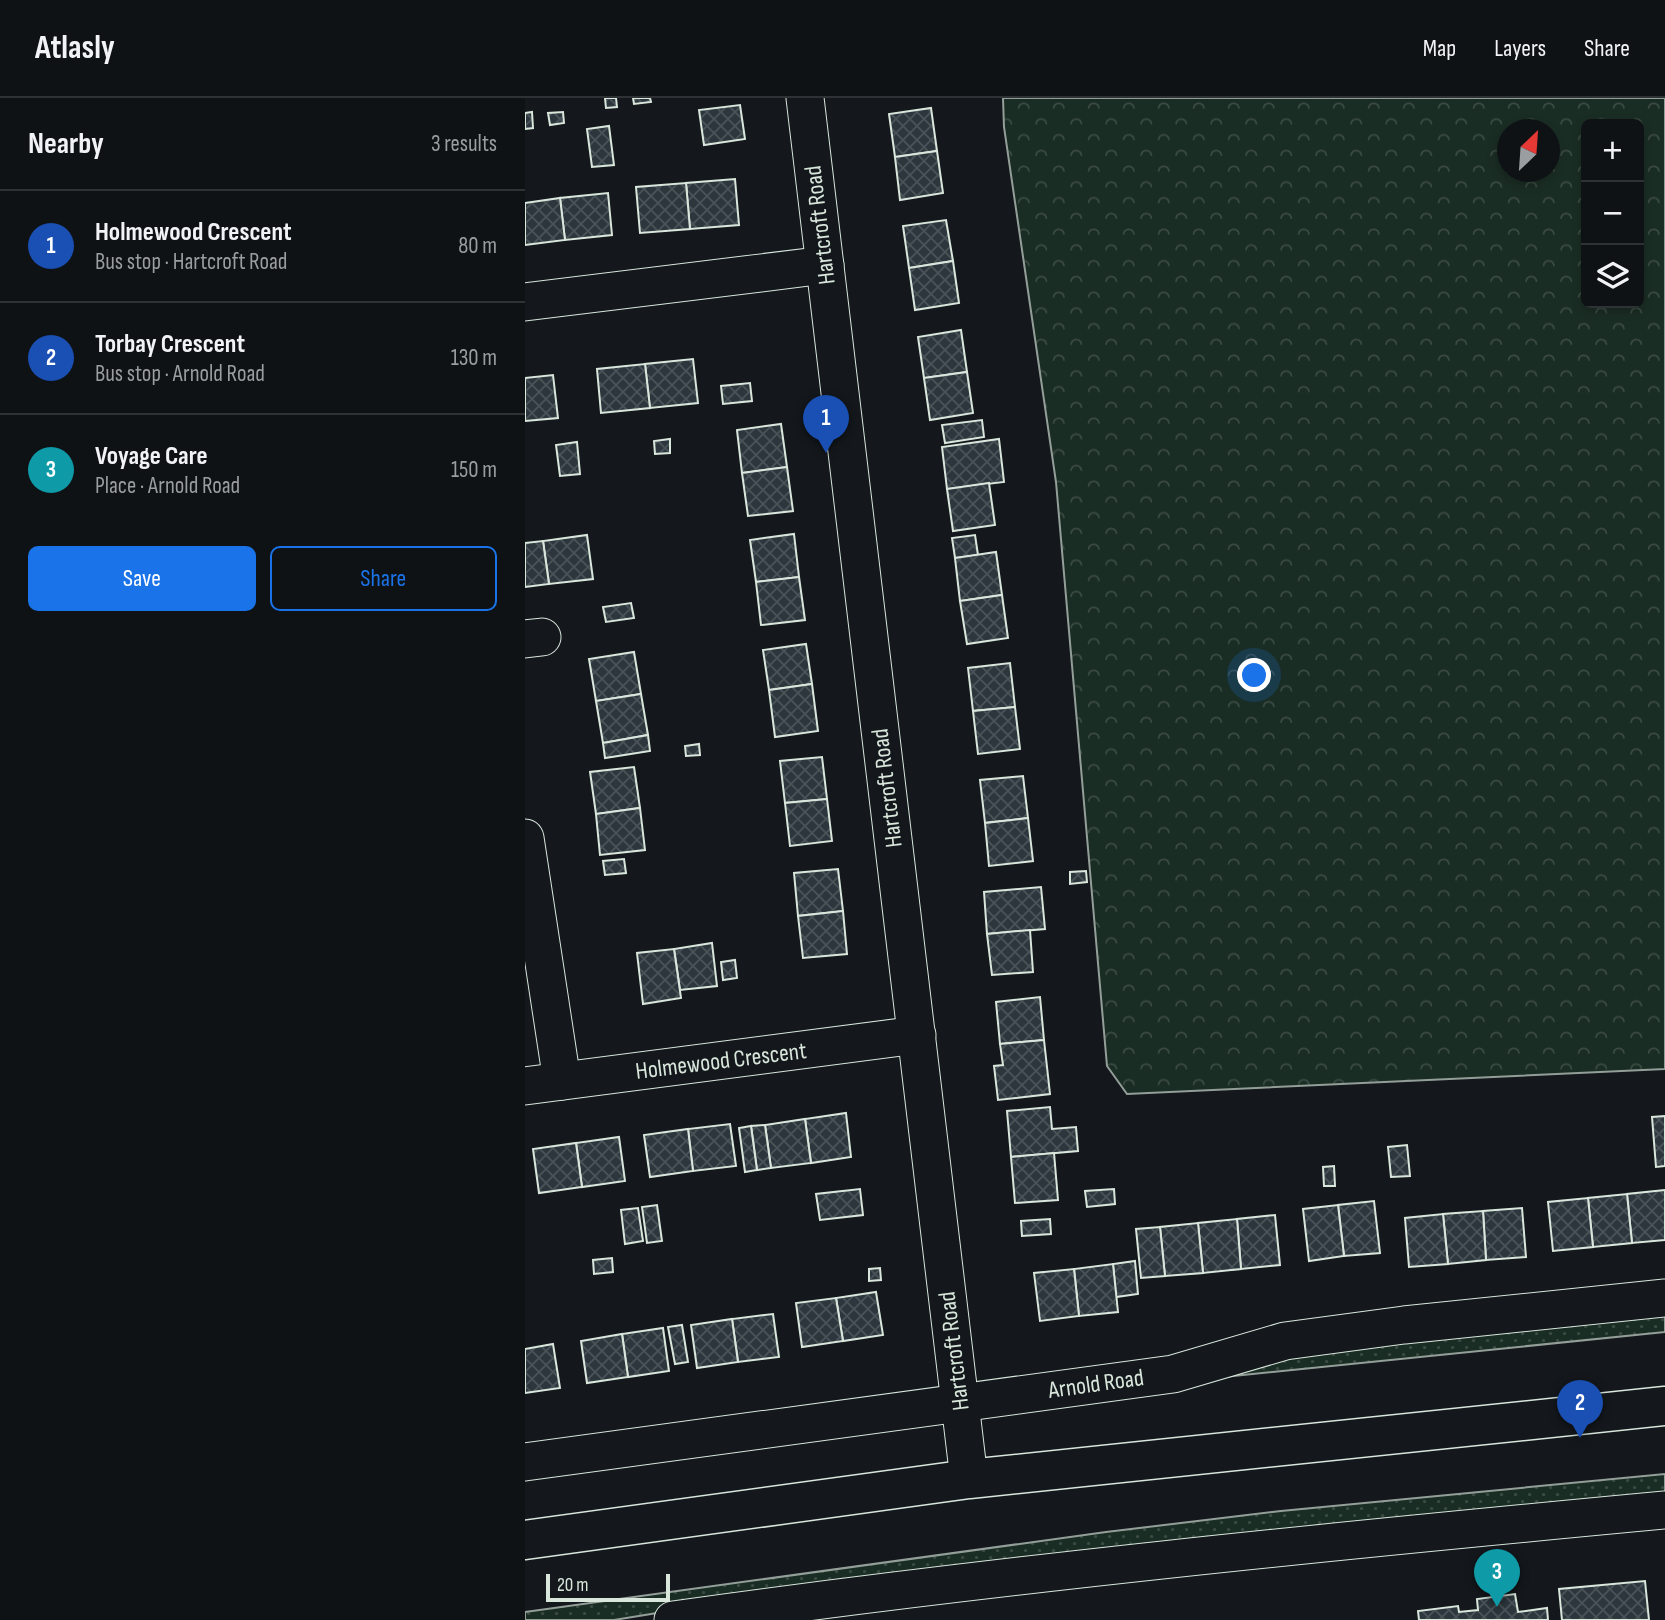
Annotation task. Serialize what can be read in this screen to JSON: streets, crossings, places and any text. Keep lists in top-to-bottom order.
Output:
{
  "streets": {
    "street": ["Hartcroft Road", "Holmewood Crescent", "Arnold Road"]
  },
  "crossings": [
    ["Hartcroft Road", "Holmewood Crescent"],
    ["Hartcroft Road", "Arnold Road"]
  ],
  "scale_bar": "20 m",
  "north": "top right",
  "page": {
    "header": "Atlasly",
    "nav": ["Map", "Layers", "Share"],
    "heading": ["Nearby", "3 results"],
    "map_buttons": ["+", "−"],
    "list": [
      {
        "mark": "1",
        "name": "Holmewood Crescent",
        "note": "Bus stop · Hartcroft Road",
        "value": "80 m"
      },
      {
        "mark": "2",
        "name": "Torbay Crescent",
        "note": "Bus stop · Arnold Road",
        "value": "130 m"
      },
      {
        "mark": "3",
        "name": "Voyage Care",
        "note": "Place · Arnold Road",
        "value": "150 m"
      }
    ],
    "pins": ["1", "2", "3"],
    "buttons": ["Save", "Share"],
    "scale": "20 m"
  }
}
